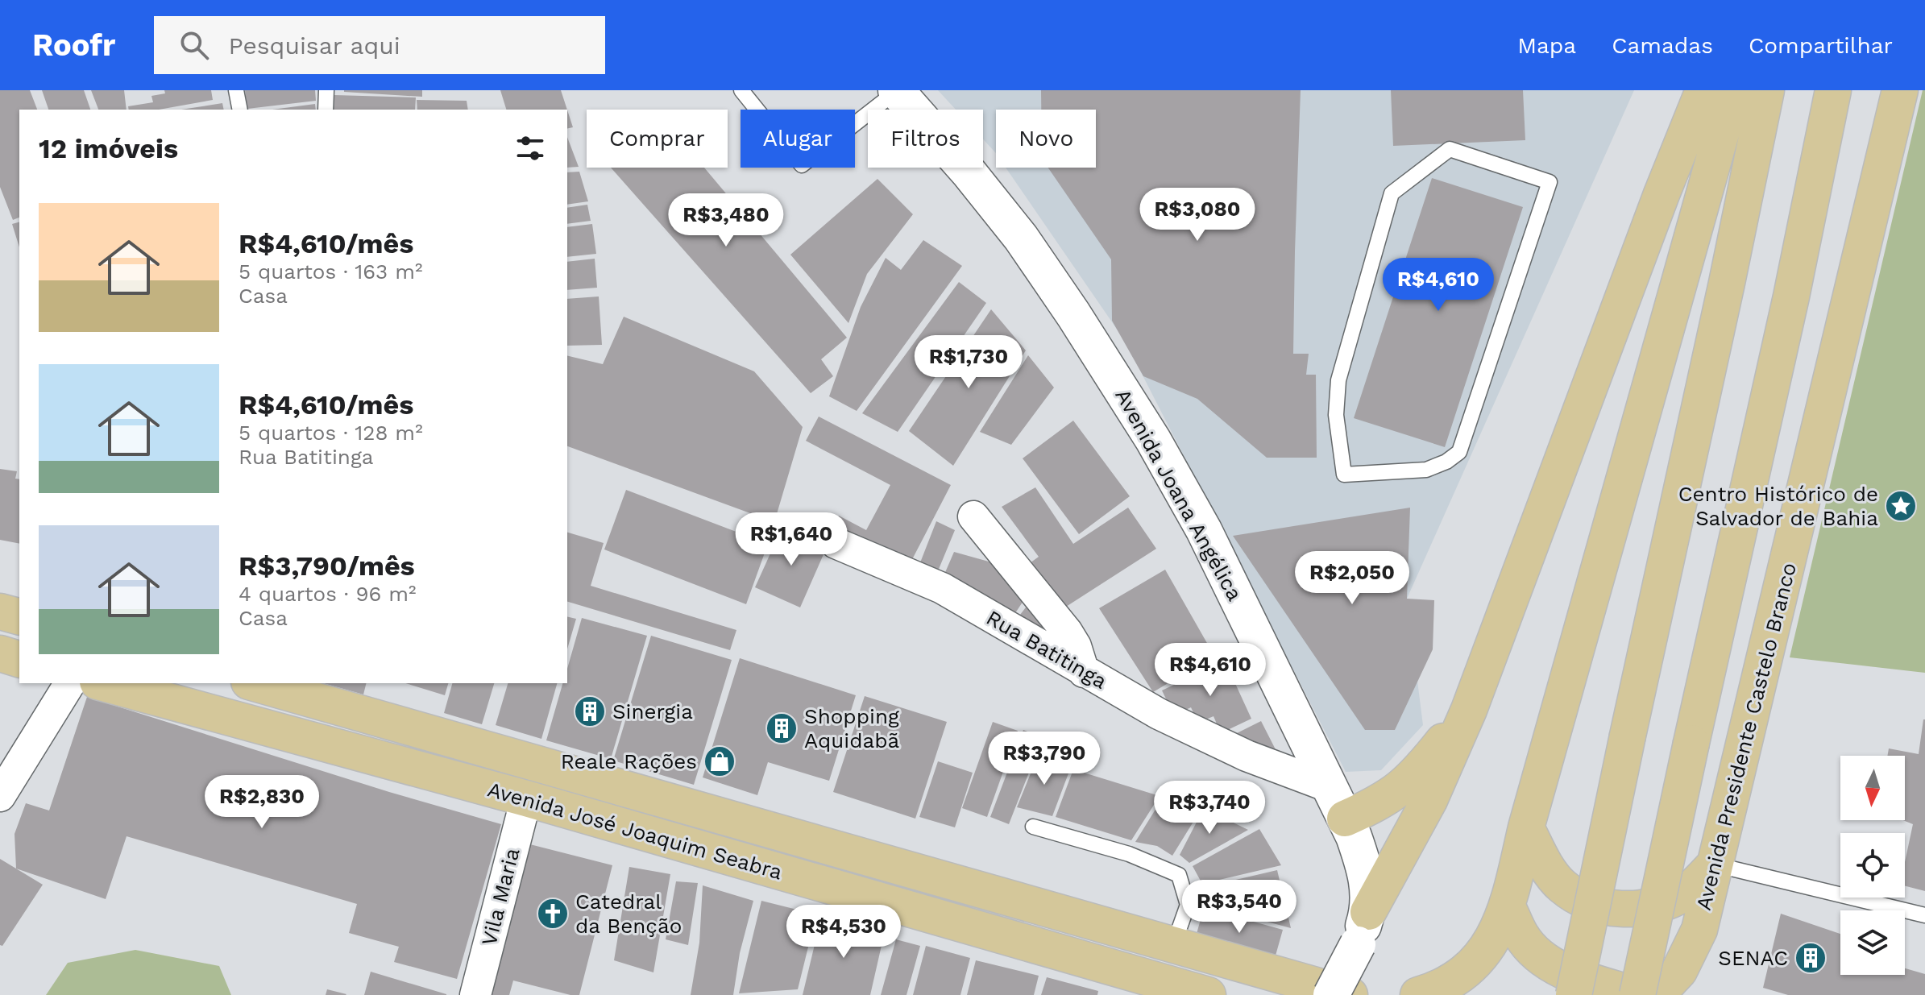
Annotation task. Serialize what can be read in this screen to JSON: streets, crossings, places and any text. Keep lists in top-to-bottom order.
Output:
{
  "streets": {
    "main road": ["Avenida Joana Angélica", "Avenida Presidente Castelo Branco", "Avenida José Joaquim Seabra"],
    "street": ["Rua Batitinga", "Vila Maria"]
  },
  "crossings": [
    ["Avenida Joana Angélica", "Rua Batitinga"],
    ["Avenida José Joaquim Seabra", "Vila Maria"]
  ],
  "places": {
    "place": ["Centro Histórico de Salvador de Bahia"],
    "building": ["Sinergia", "Shopping Aquidabã", "SENAC"],
    "shop": ["Reale Rações"],
    "church": ["Catedral da Benção"]
  },
  "north": "bottom",
  "page": {
    "header": "Roofr",
    "search": "Pesquisar aqui",
    "nav": ["Mapa", "Camadas", "Compartilhar"],
    "chip": [
      "Comprar",
      "Alugar",
      "Filtros",
      "Novo"
    ],
    "heading": "12 imóveis",
    "list": [
      {
        "name": "R$4,610/mês",
        "note": "5 quartos · 163 m² · Casa"
      },
      {
        "name": "R$4,610/mês",
        "note": "5 quartos · 128 m² · Rua Batitinga"
      },
      {
        "name": "R$3,790/mês",
        "note": "4 quartos · 96 m² · Casa"
      }
    ],
    "price": [
      "R$3,080",
      "R$3,480",
      "R$4,610",
      "R$1,730",
      "R$1,640",
      "R$2,050",
      "R$4,610",
      "R$3,790",
      "R$2,830",
      "R$3,740",
      "R$3,540",
      "R$4,530"
    ]
  }
}
